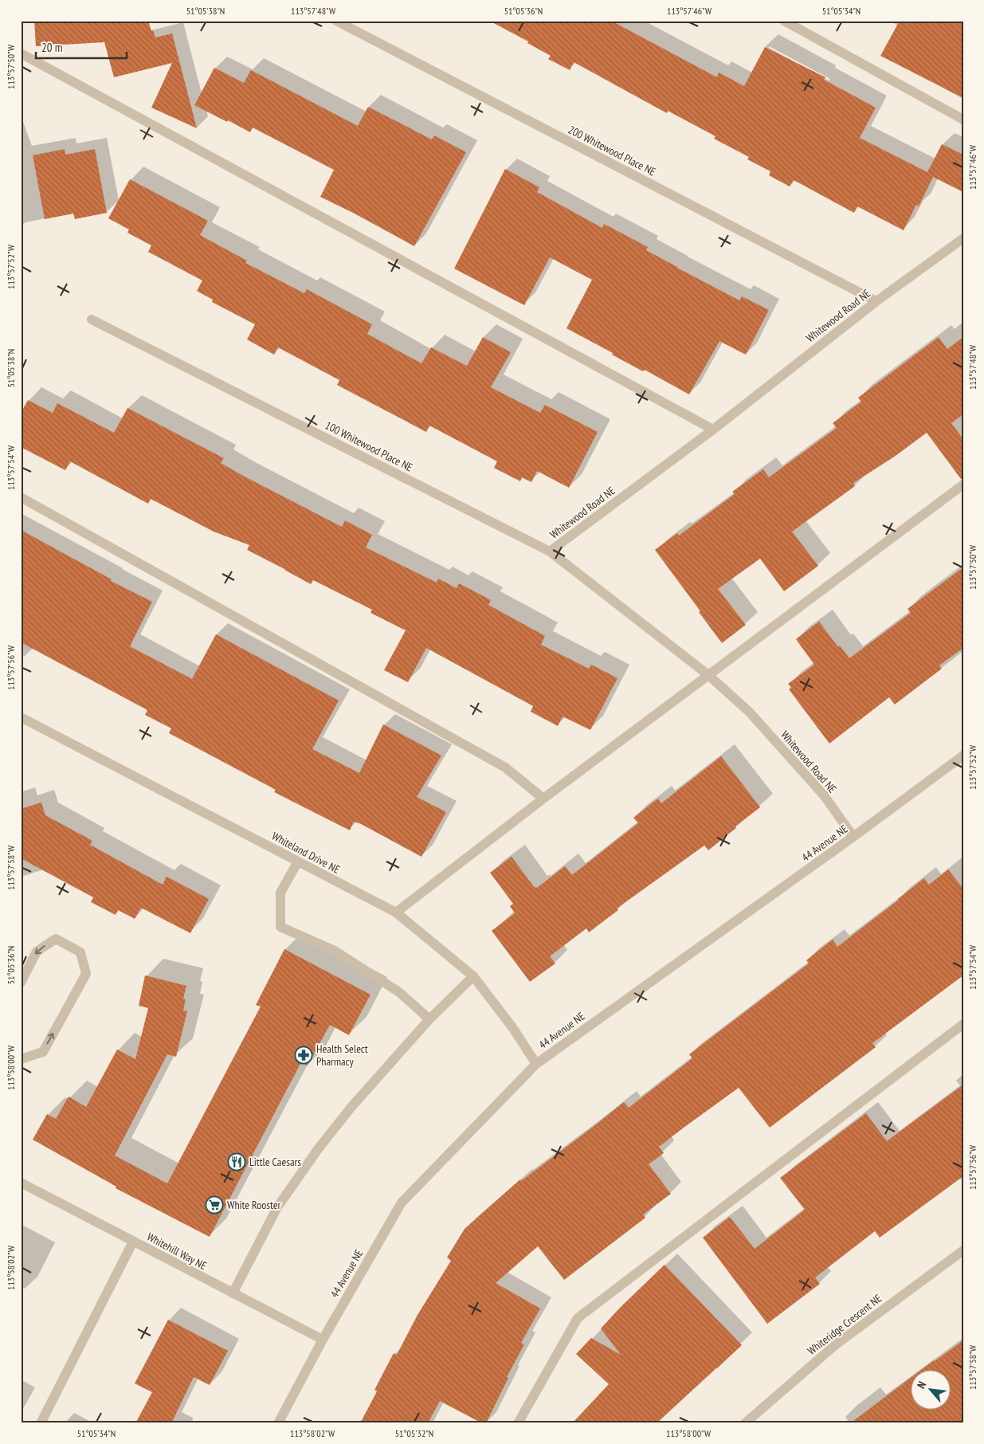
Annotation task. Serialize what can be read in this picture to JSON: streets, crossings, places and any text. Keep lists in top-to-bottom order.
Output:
{
  "streets": {
    "street": [
      "200 Whitewood Place NE",
      "Whitewood Road NE",
      "100 Whitewood Place NE",
      "44 Avenue NE",
      "Whiteland Drive NE",
      "Whitehill Way NE",
      "Whiteridge Crescent NE"
    ]
  },
  "crossings": [
    ["200 Whitewood Place NE", "Whitewood Road NE"],
    ["Whitewood Road NE", "100 Whitewood Place NE"],
    ["Whitewood Road NE", "44 Avenue NE"],
    ["44 Avenue NE", "Whiteland Drive NE"],
    ["44 Avenue NE", "Whitehill Way NE"]
  ],
  "places": {
    "pharmacy": ["Health Select Pharmacy"],
    "restaurant": ["Little Caesars"],
    "supermarket": ["White Rooster"]
  },
  "scale_bar": "20 m",
  "north": "top left",
  "coordinates": [
    "51°05'38\"N",
    "113°57'48\"W",
    "51°05'36\"N",
    "113°57'46\"W",
    "51°05'34\"N",
    "113°57'50\"W",
    "113°57'52\"W",
    "113°57'54\"W",
    "113°57'56\"W",
    "113°57'58\"W",
    "113°58'00\"W",
    "113°58'02\"W",
    "51°05'32\"N"
  ]
}
